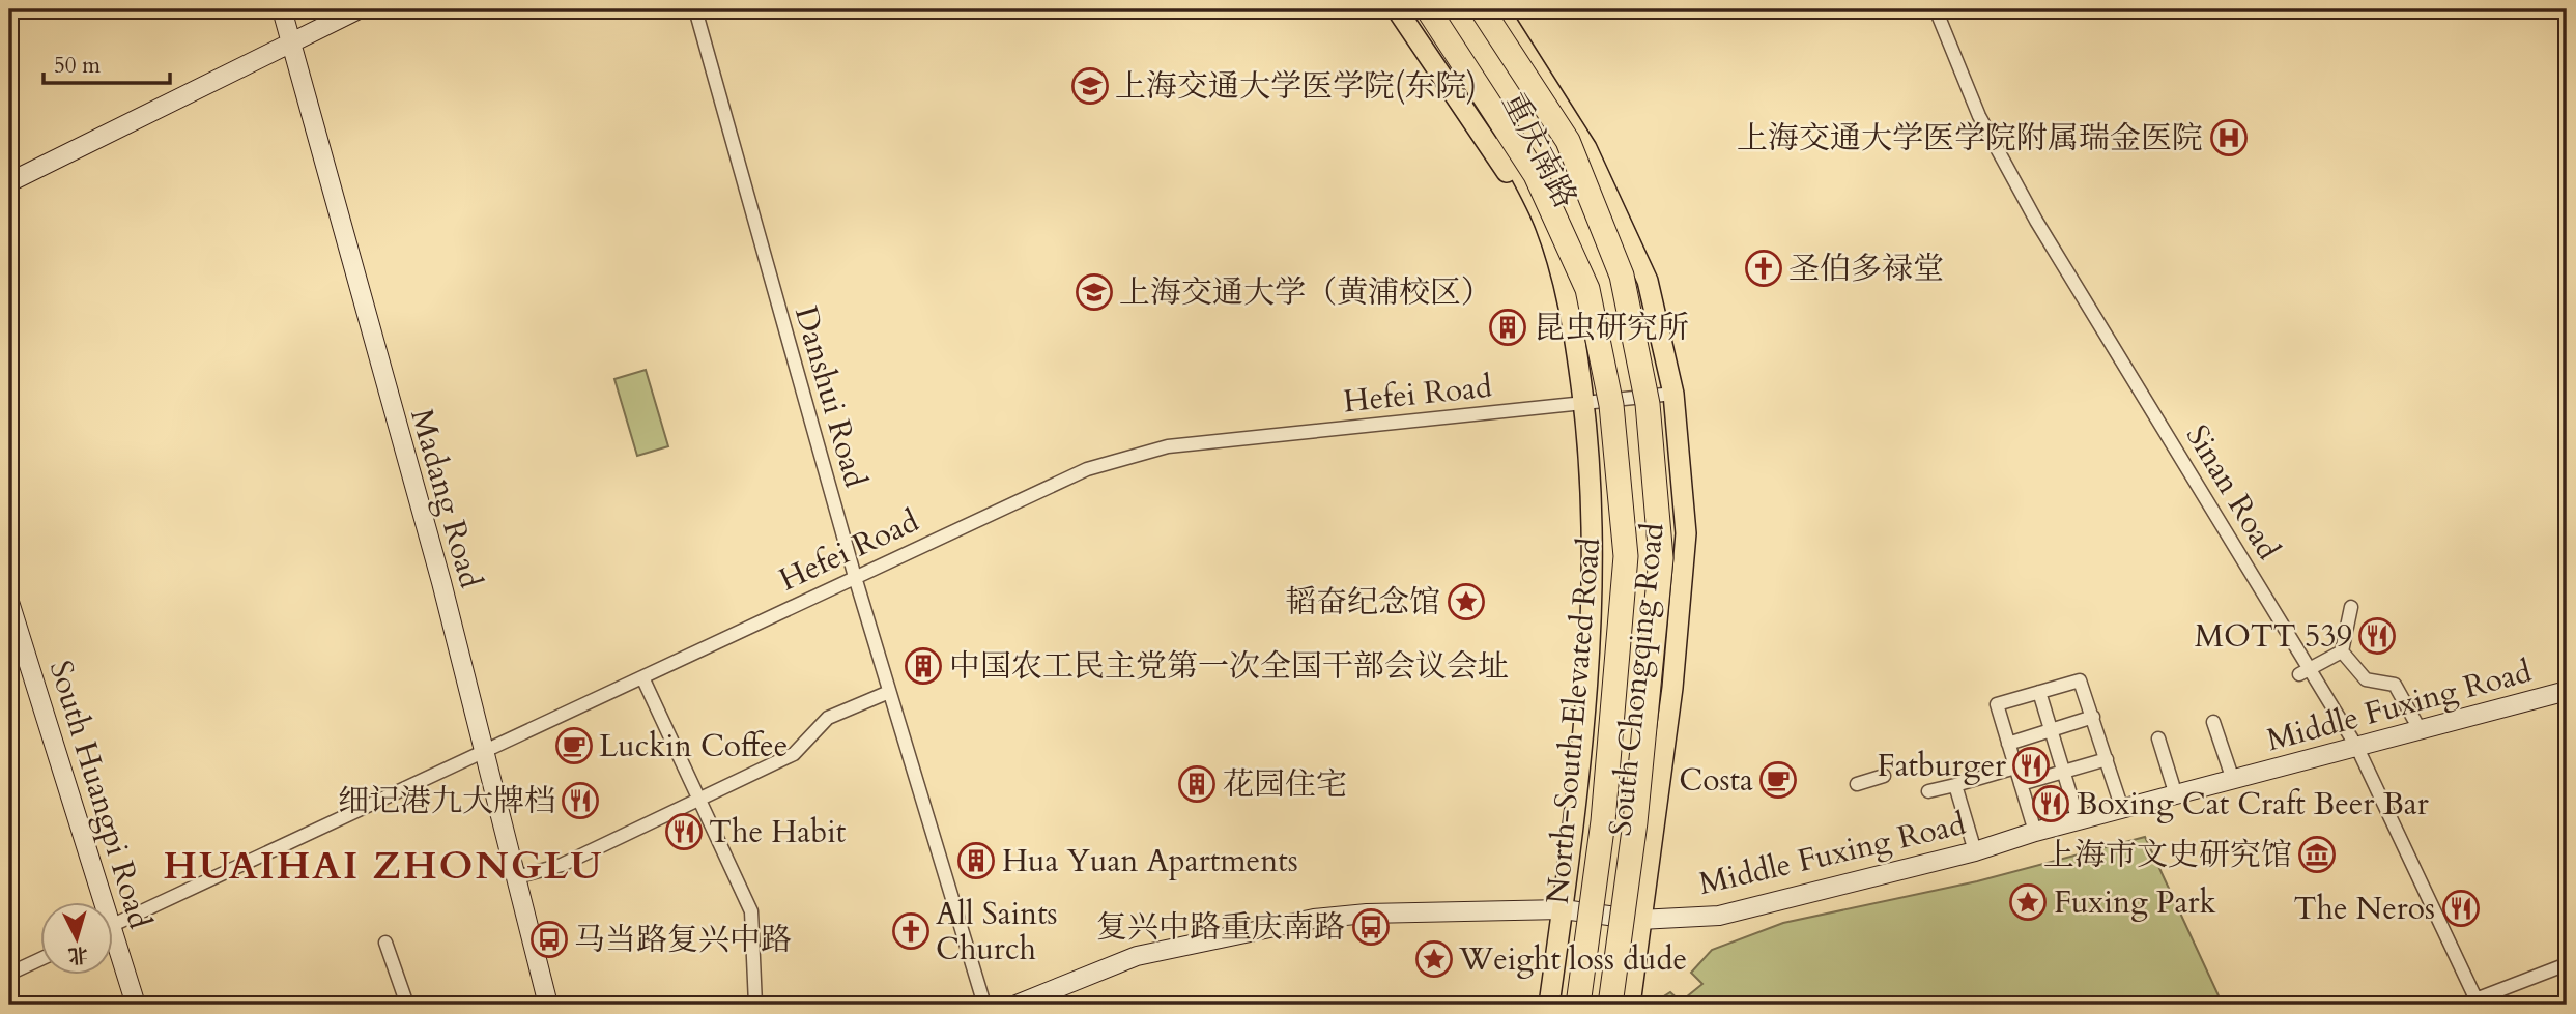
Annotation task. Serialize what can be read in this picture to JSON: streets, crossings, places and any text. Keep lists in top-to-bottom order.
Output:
{
  "streets": {
    "highway": ["North-South Elevated Road"],
    "main road": ["重庆南路", "South Chongqing Road"],
    "street": [
      "Hefei Road",
      "Danshui Road",
      "Sinan Road",
      "Madang Road",
      "Middle Fuxing Road",
      "South Huangpi Road"
    ]
  },
  "crossings": [
    ["重庆南路", "South Chongqing Road"],
    ["重庆南路", "North-South Elevated Road"],
    ["Hefei Road", "Danshui Road"],
    ["Hefei Road", "Madang Road"],
    ["Hefei Road", "South Chongqing Road"],
    ["Sinan Road", "Middle Fuxing Road"],
    ["South Chongqing Road", "Middle Fuxing Road"]
  ],
  "districts": ["HUAIHAI ZHONGLU"],
  "places": {
    "school or university": ["上海交通大学医学院(东院)", "上海交通大学（黄浦校区）"],
    "hospital": ["上海交通大学医学院附属瑞金医院"],
    "church": ["圣伯多禄堂", "All Saints Church"],
    "building": [
      "昆虫研究所",
      "中国农工民主党第一次全国干部会议会址",
      "花园住宅",
      "Hua Yuan Apartments"
    ],
    "place": ["韬奋纪念馆", "Fuxing Park", "Weight loss dude"],
    "restaurant": [
      "MOTT 539",
      "Fatburger",
      "细记港九大牌档",
      "Boxing Cat Craft Beer Bar",
      "The Habit",
      "The Neros"
    ],
    "cafe": ["Luckin Coffee", "Costa"],
    "museum": ["上海市文史研究馆"],
    "bus stop": ["复兴中路重庆南路", "马当路复兴中路"]
  },
  "scale_bar": "50 m",
  "north": "bottom"
}
